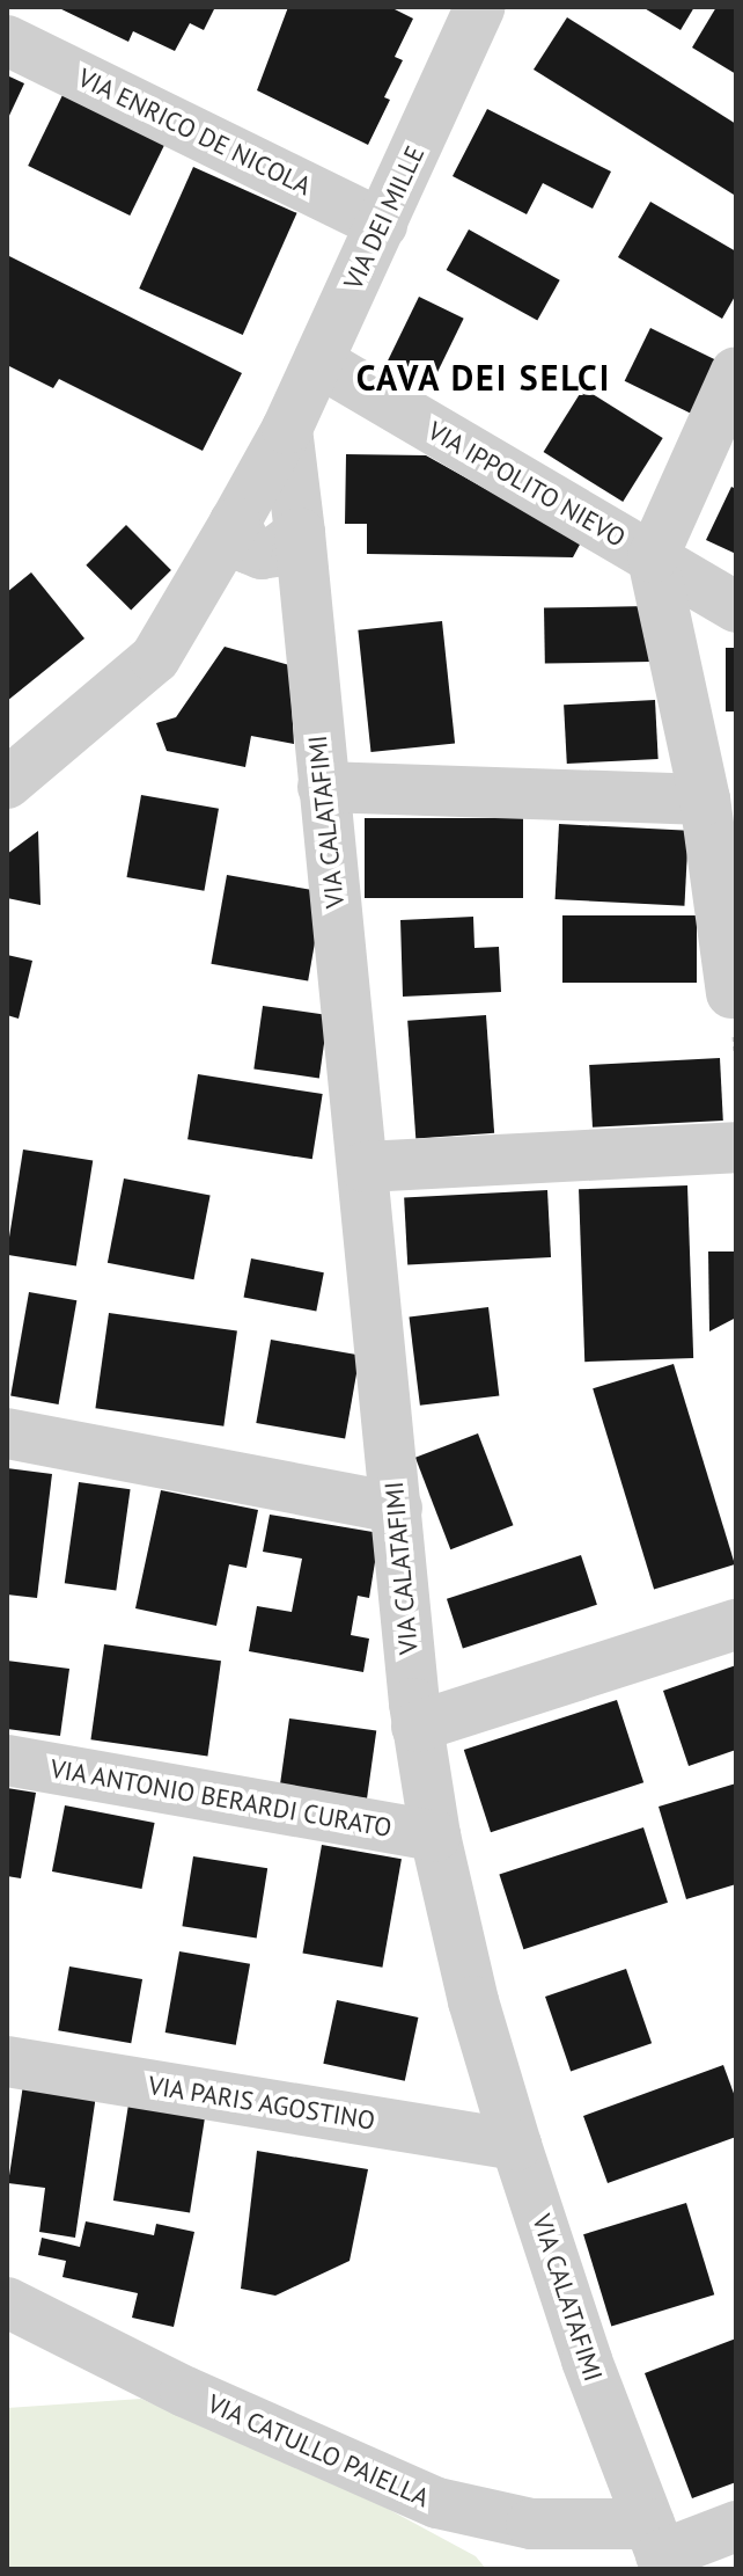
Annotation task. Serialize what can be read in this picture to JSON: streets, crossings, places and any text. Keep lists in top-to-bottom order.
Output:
{
  "streets": {
    "street": [
      "VIA ENRICO DE NICOLA",
      "VIA DEI MILLE",
      "VIA IPPOLITO NIEVO",
      "VIA CALATAFIMI",
      "VIA ANTONIO BERARDI CURATO",
      "VIA PARIS AGOSTINO",
      "VIA CATULLO PAIELLA"
    ]
  },
  "crossings": [
    ["VIA ENRICO DE NICOLA", "VIA DEI MILLE"],
    ["VIA DEI MILLE", "VIA IPPOLITO NIEVO"],
    ["VIA DEI MILLE", "VIA CALATAFIMI"],
    ["VIA CALATAFIMI", "VIA ANTONIO BERARDI CURATO"],
    ["VIA CALATAFIMI", "VIA PARIS AGOSTINO"],
    ["VIA CALATAFIMI", "VIA CATULLO PAIELLA"]
  ],
  "districts": ["CAVA DEI SELCI"]
}
